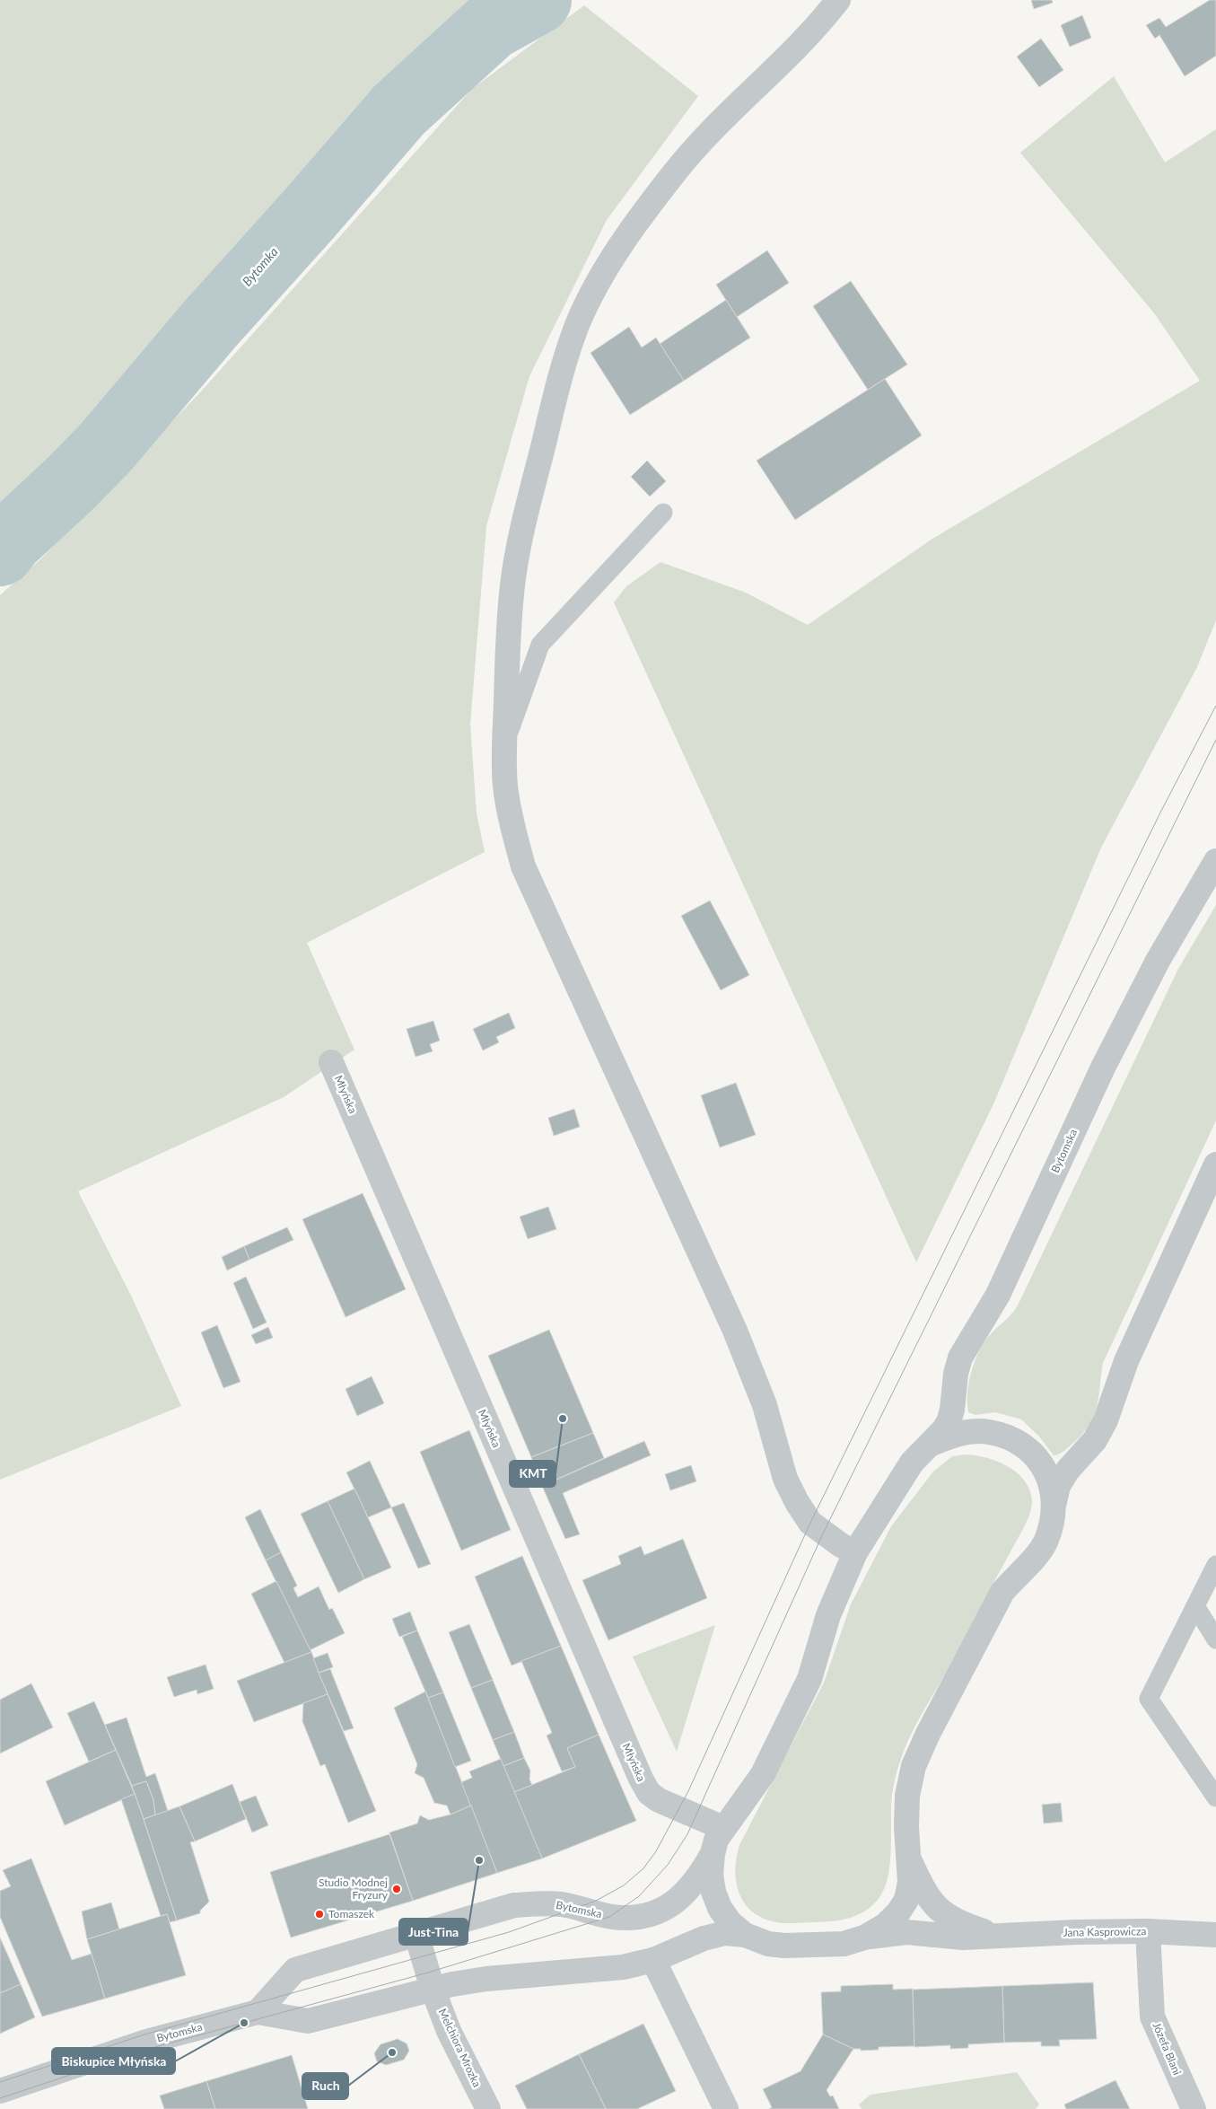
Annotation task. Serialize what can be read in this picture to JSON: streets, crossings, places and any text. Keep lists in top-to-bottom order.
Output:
{
  "streets": {
    "street": [
      "Młyńska",
      "Bytomska",
      "Jana Kasprowicza",
      "Melchiora Mrozka",
      "Józefa Blani"
    ]
  },
  "crossings": [
    ["Młyńska", "Bytomska"],
    ["Bytomska", "Melchiora Mrozka"],
    ["Jana Kasprowicza", "Józefa Blani"]
  ],
  "water": ["Bytomka"],
  "places": [
    "KMT",
    "Just-Tina",
    "Studio Modnej Fryzury",
    "Tomaszek",
    "Biskupice Młyńska",
    "Ruch"
  ]
}
